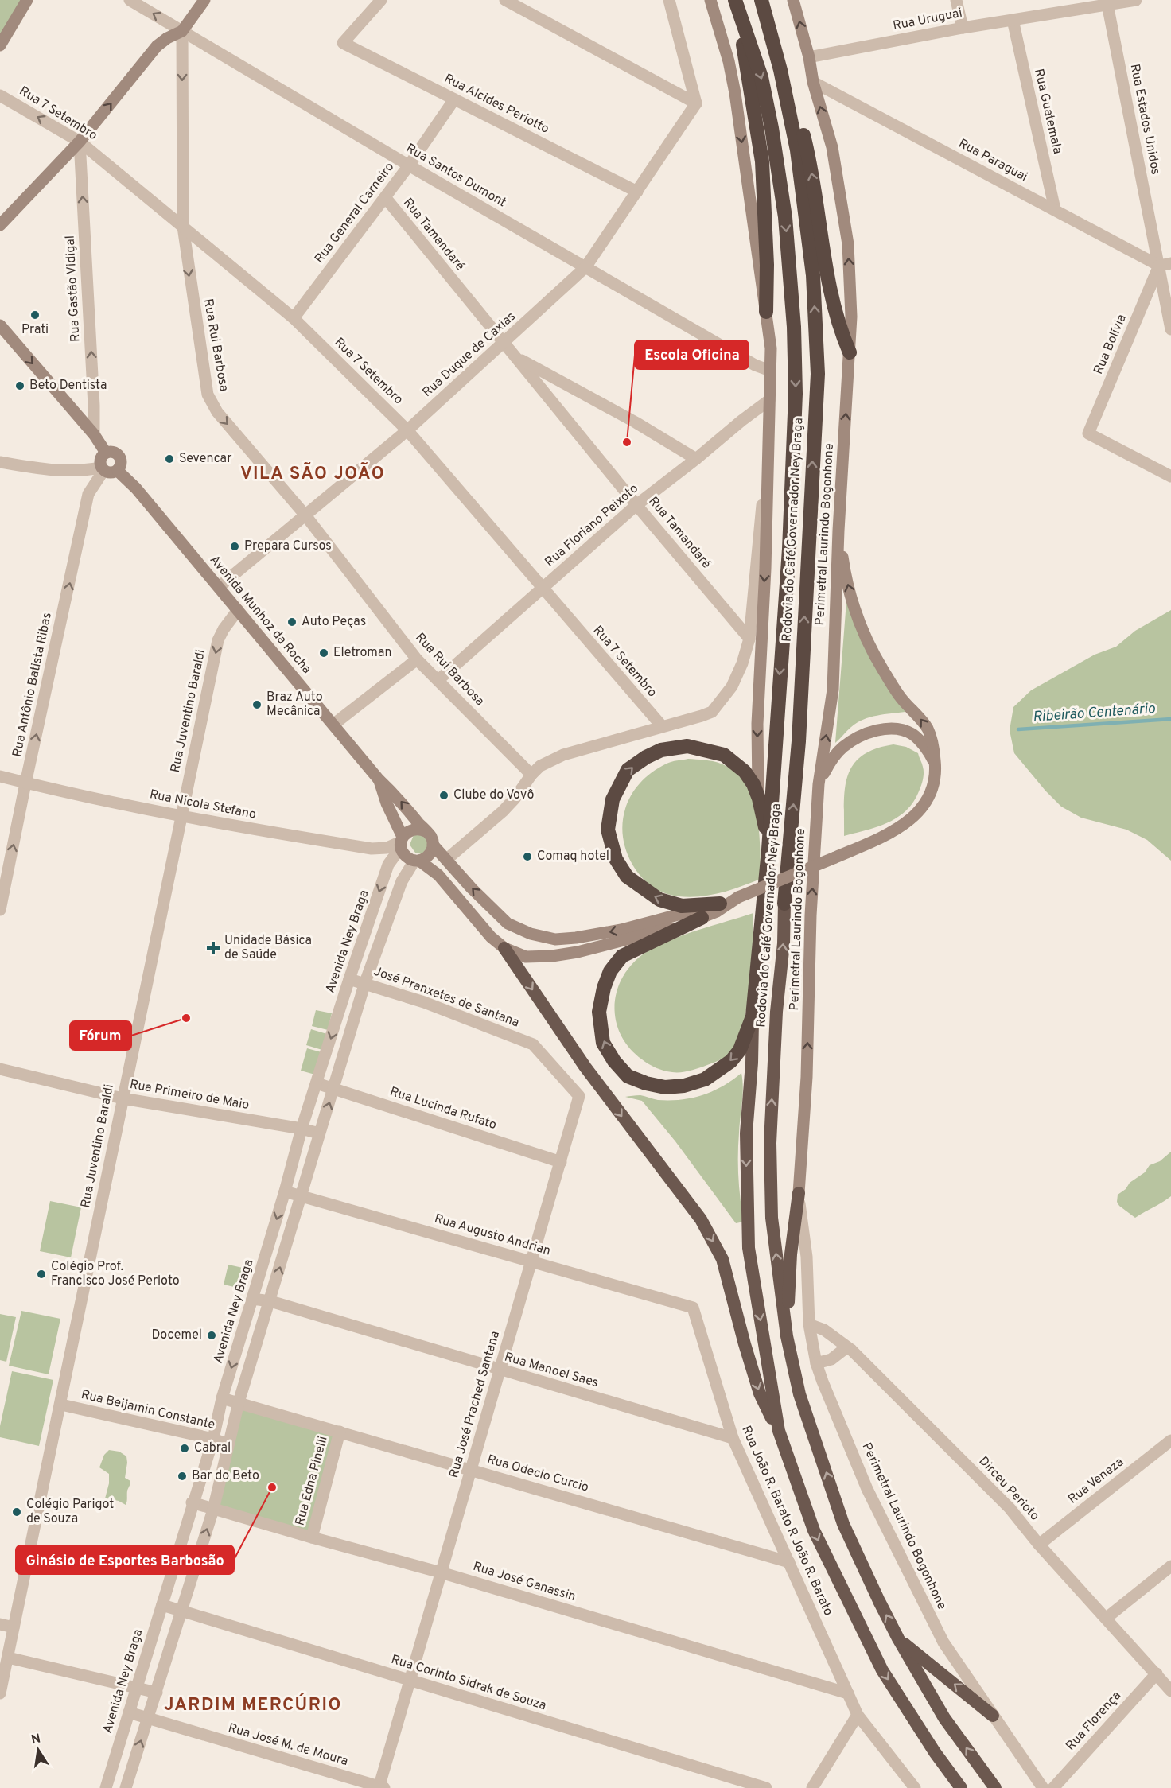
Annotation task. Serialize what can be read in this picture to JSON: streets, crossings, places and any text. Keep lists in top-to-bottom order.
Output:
{
  "streets": {
    "highway": ["Rodovia do Café Governador Ney Braga"],
    "main road": ["Perimetral Laurindo Bogonhone", "Avenida Munhoz da Rocha"],
    "street": [
      "Rua Uruguai",
      "Rua Alcides Periotto",
      "Rua Guatemala",
      "Rua 7 Setembro",
      "Rua Estados Unidos",
      "Rua Paraguai",
      "Rua Santos Dumont",
      "Rua General Carneiro",
      "Rua Tamandaré",
      "Rua Gastão Vidigal",
      "Rua Bolívia",
      "Rua Rui Barbosa",
      "Rua Duque de Caxias",
      "Rua Floriano Peixoto",
      "Rua Antônio Batista Ribas",
      "Rua Juventino Baraldi",
      "Rua Nicola Stefano",
      "Avenida Ney Braga",
      "José Pranxetes de Santana",
      "Rua Primeiro de Maio",
      "Rua Lucinda Rufato",
      "Rua Augusto Andrian",
      "Rua Manoel Saes",
      "Rua José Prached Santana",
      "Rua Beijamin Constante",
      "Rua Odecio Curcio",
      "Rua Edna Pinelli",
      "Rua Veneza",
      "Dirceu Perioto",
      "Rua João R. Barato R João R. Barato",
      "Rua José Ganassin",
      "Rua Corinto Sidrak de Souza",
      "Rua Florença",
      "Rua José M. de Moura"
    ]
  },
  "crossings": [
    ["Rua Uruguai", "Rua Guatemala"],
    ["Rua Uruguai", "Rua Estados Unidos"],
    ["Rua Uruguai", "Perimetral Laurindo Bogonhone"],
    ["Rua Alcides Periotto", "Rua General Carneiro"],
    ["Rua Alcides Periotto", "Rua Duque de Caxias"],
    ["Rua Guatemala", "Rua Paraguai"],
    ["Rua 7 Setembro", "Rua General Carneiro"],
    ["Rua 7 Setembro", "Rua Gastão Vidigal"],
    ["Rua 7 Setembro", "Rua Rui Barbosa"],
    ["Rua 7 Setembro", "Rua Duque de Caxias"],
    ["Rua 7 Setembro", "Rua Floriano Peixoto"],
    ["Rua Estados Unidos", "Rua Paraguai"],
    ["Rua Estados Unidos", "Rua Bolívia"],
    ["Rua Paraguai", "Rua Bolívia"],
    ["Rua Paraguai", "Perimetral Laurindo Bogonhone"],
    ["Rua Santos Dumont", "Rua General Carneiro"],
    ["Rua Santos Dumont", "Rua Rui Barbosa"],
    ["Rua Santos Dumont", "Rua Duque de Caxias"],
    ["Rua General Carneiro", "Rua Tamandaré"],
    ["Rua Tamandaré", "Rua Duque de Caxias"],
    ["Rua Tamandaré", "Rua Floriano Peixoto"],
    ["Rua Rui Barbosa", "Rua Duque de Caxias"],
    ["Rua Rui Barbosa", "Rua Floriano Peixoto"],
    ["Rua Duque de Caxias", "Avenida Munhoz da Rocha"],
    ["Perimetral Laurindo Bogonhone", "Dirceu Perioto"],
    ["Avenida Munhoz da Rocha", "Rua Antônio Batista Ribas"],
    ["Avenida Munhoz da Rocha", "Rua Juventino Baraldi"],
    ["Rua Antônio Batista Ribas", "Rua Nicola Stefano"],
    ["Rua Juventino Baraldi", "Rua Nicola Stefano"],
    ["Rua Juventino Baraldi", "Rua Primeiro de Maio"],
    ["Rua Juventino Baraldi", "Rua Beijamin Constante"],
    ["Rua Nicola Stefano", "Avenida Ney Braga"],
    ["Avenida Ney Braga", "José Pranxetes de Santana"],
    ["Avenida Ney Braga", "Rua Primeiro de Maio"],
    ["Avenida Ney Braga", "Rua Lucinda Rufato"],
    ["Avenida Ney Braga", "Rua Augusto Andrian"],
    ["Avenida Ney Braga", "Rua Manoel Saes"],
    ["Avenida Ney Braga", "Rua Beijamin Constante"],
    ["Avenida Ney Braga", "Rua Odecio Curcio"],
    ["Avenida Ney Braga", "Rua José Ganassin"],
    ["Avenida Ney Braga", "Rua Corinto Sidrak de Souza"],
    ["Avenida Ney Braga", "Rua José M. de Moura"],
    ["José Pranxetes de Santana", "Rua José Prached Santana"],
    ["Rua Lucinda Rufato", "Rua José Prached Santana"],
    ["Rua Augusto Andrian", "Rua José Prached Santana"],
    ["Rua Augusto Andrian", "Rua João R. Barato R João R. Barato"],
    ["Rua Manoel Saes", "Rua José Prached Santana"],
    ["Rua Manoel Saes", "Rua João R. Barato R João R. Barato"],
    ["Rua José Prached Santana", "Rua Odecio Curcio"],
    ["Rua José Prached Santana", "Rua José Ganassin"],
    ["Rua José Prached Santana", "Rua Corinto Sidrak de Souza"],
    ["Rua José Prached Santana", "Rua José M. de Moura"],
    ["Rua Odecio Curcio", "Rua Edna Pinelli"],
    ["Rua Odecio Curcio", "Rua João R. Barato R João R. Barato"],
    ["Rua Edna Pinelli", "Rua José Ganassin"],
    ["Rua Veneza", "Dirceu Perioto"],
    ["Dirceu Perioto", "Rua Florença"],
    ["Rua João R. Barato R João R. Barato", "Rua José Ganassin"]
  ],
  "one_way": ["Rua Gastão Vidigal", "Rua Rui Barbosa", "Rua Antônio Batista Ribas"],
  "districts": ["VILA SÃO JOÃO", "JARDIM MERCÚRIO"],
  "water": ["Ribeirão Centenário"],
  "places": {
    "other": [
      "Prati",
      "Beto Dentista",
      "Escola Oficina",
      "Sevencar",
      "Prepara Cursos",
      "Auto Peças",
      "Eletroman",
      "Braz Auto Mecânica",
      "Clube do Vovô",
      "Comaq hotel",
      "Fórum",
      "Colégio Prof. Francisco José Perioto",
      "Docemel",
      "Cabral",
      "Bar do Beto",
      "Ginásio de Esportes Barbosão",
      "Colégio Parigot de Souza"
    ],
    "health": ["Unidade Básica de Saúde"]
  },
  "north": "top"
}
